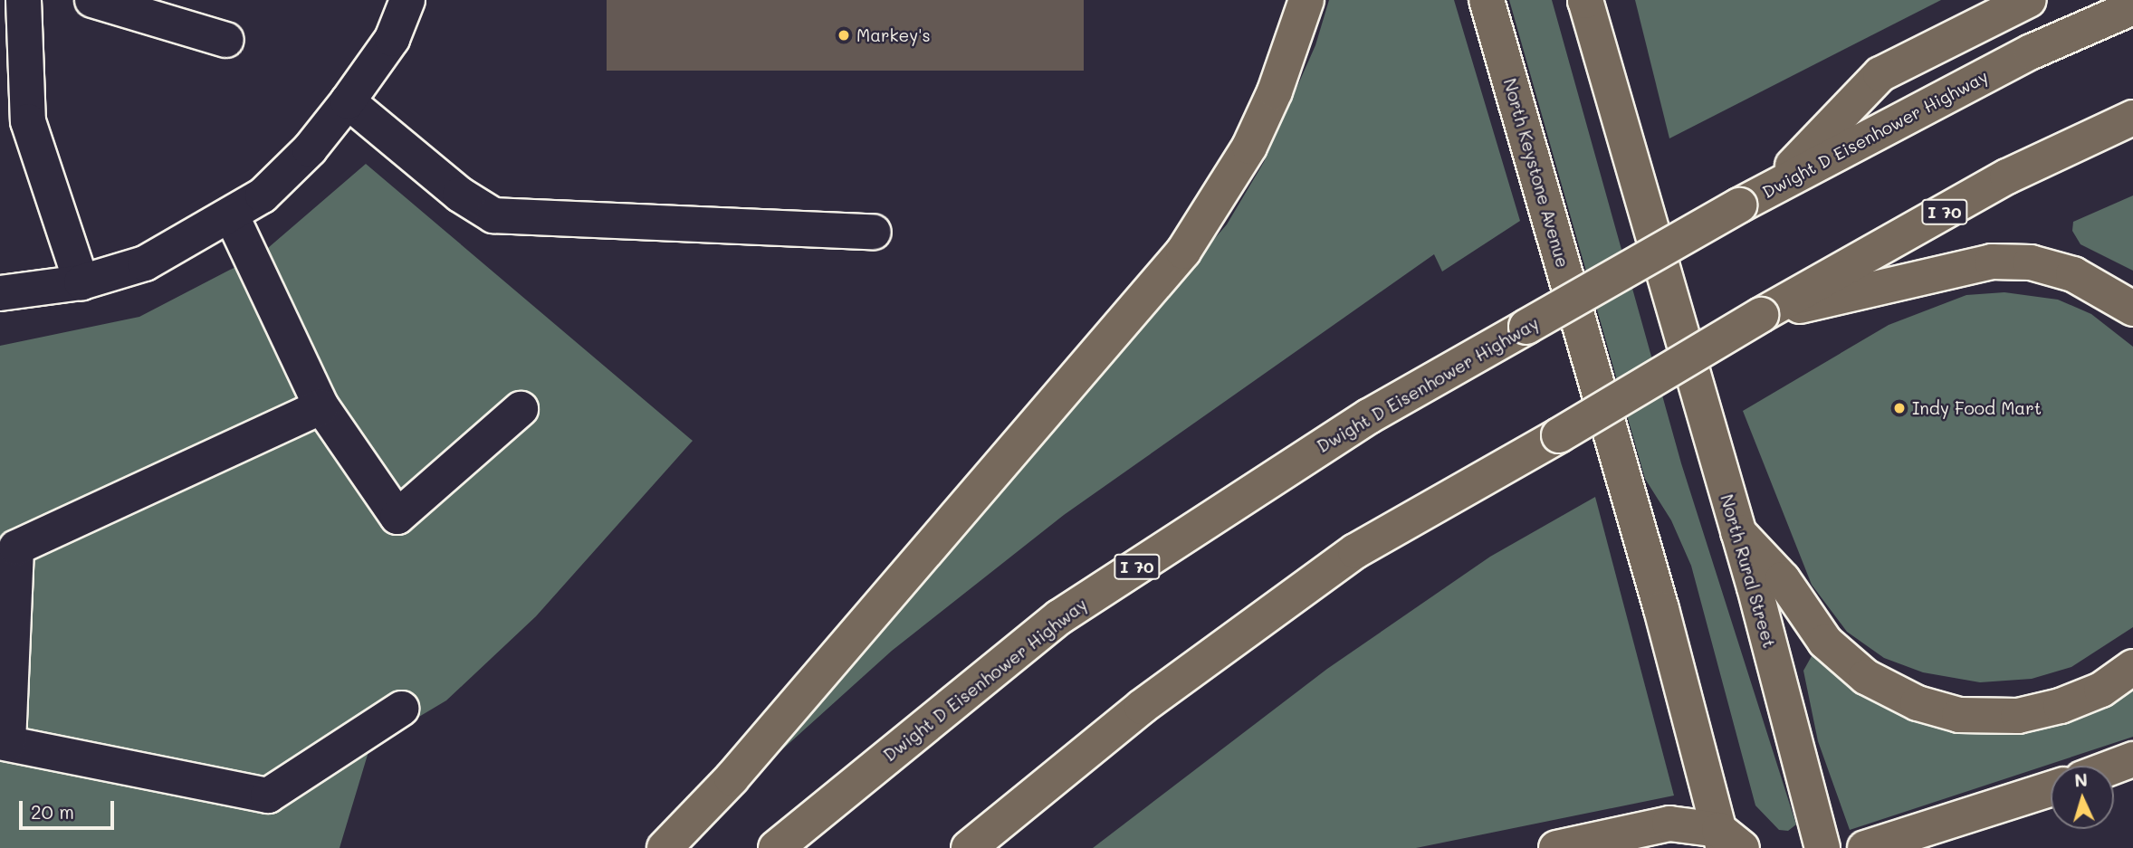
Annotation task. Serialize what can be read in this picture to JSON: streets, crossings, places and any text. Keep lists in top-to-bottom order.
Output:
{
  "streets": {
    "main road": [
      "Dwight D Eisenhower Highway",
      "North Keystone Avenue",
      "I 70",
      "North Rural Street"
    ]
  },
  "places": ["Markey's", "Indy Food Mart"],
  "scale_bar": "20 m",
  "north": "top"
}
